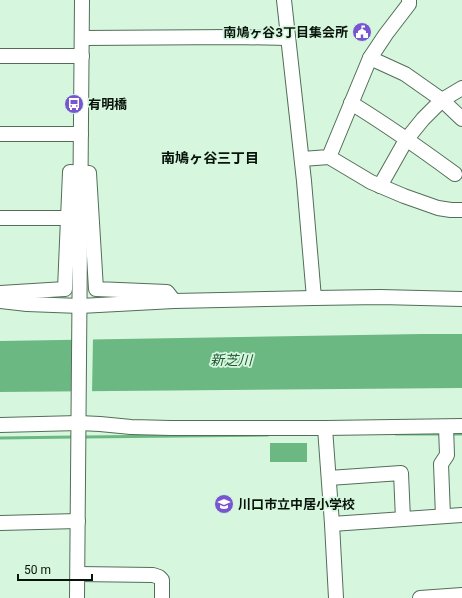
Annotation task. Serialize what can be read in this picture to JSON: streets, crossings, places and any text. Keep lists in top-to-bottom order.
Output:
{
  "districts": ["南鳩ヶ谷三丁目"],
  "water": ["新芝川"],
  "places": {
    "public building": ["南鳩ヶ谷3丁目集会所"],
    "bus stop": ["有明橋"],
    "school or university": ["川口市立中居小学校"]
  },
  "scale_bar": "50 m"
}
